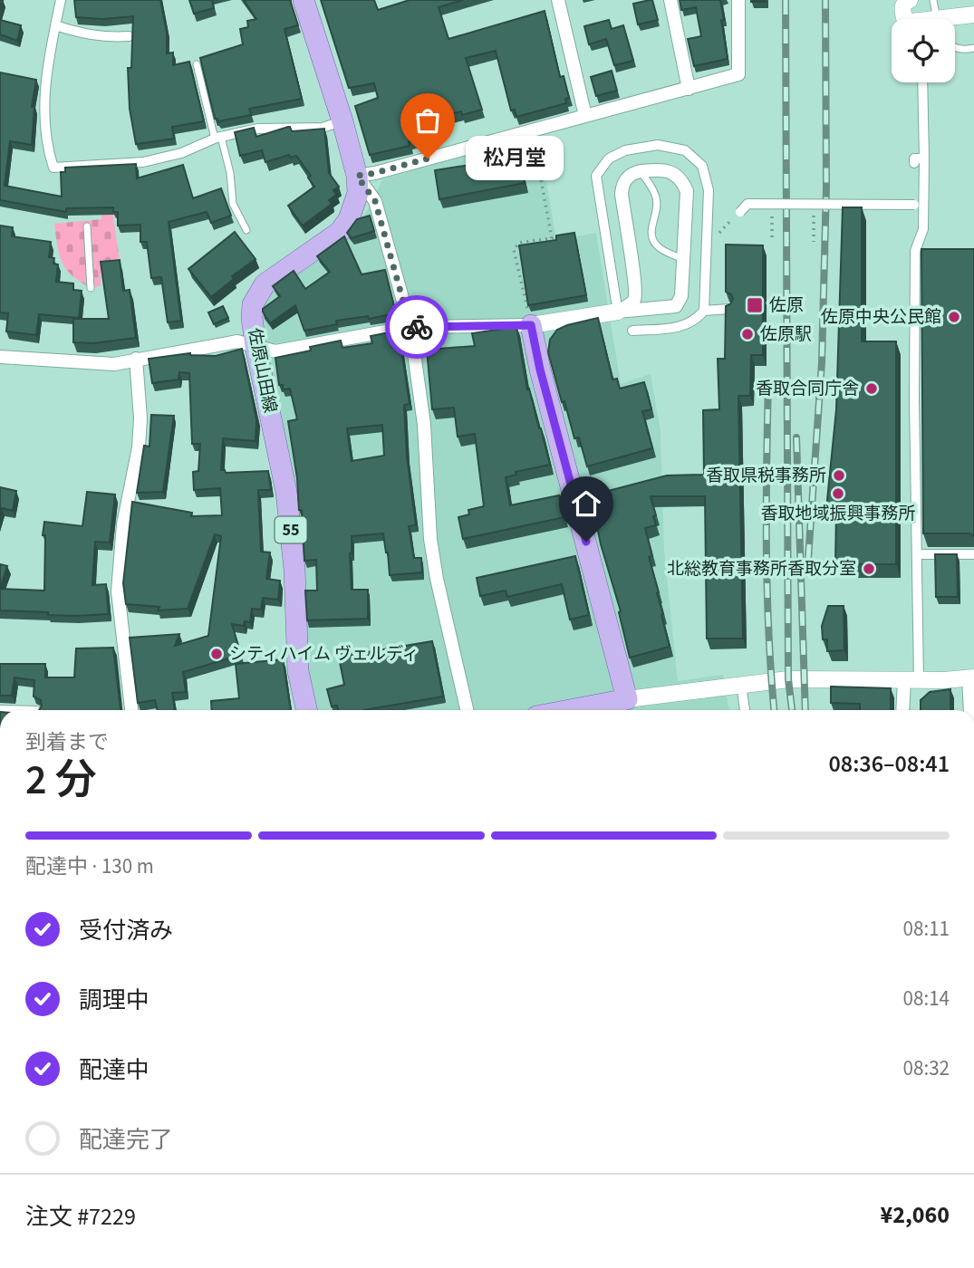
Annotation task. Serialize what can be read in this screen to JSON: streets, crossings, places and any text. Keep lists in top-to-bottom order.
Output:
{
  "streets": {
    "main road": ["佐原山田線", "55"]
  },
  "places": {
    "other": [
      "松月堂",
      "佐原中央公民館",
      "佐原駅",
      "香取合同庁舎",
      "香取県税事務所",
      "香取地域振興事務所",
      "北総教育事務所香取分室",
      "シティハイム ヴェルディ"
    ],
    "transit": ["佐原"]
  },
  "page": {
    "bubble": "松月堂",
    "heading": ["2 分", "到着まで", "08:36–08:41"],
    "panel": ["注文 #7229", "¥2,060"],
    "bar": "配達中 · 130 m",
    "list": [
      ["受付済み", "08:11"],
      ["調理中", "08:14"],
      ["配達中", "08:32"],
      "配達完了"
    ]
  }
}
